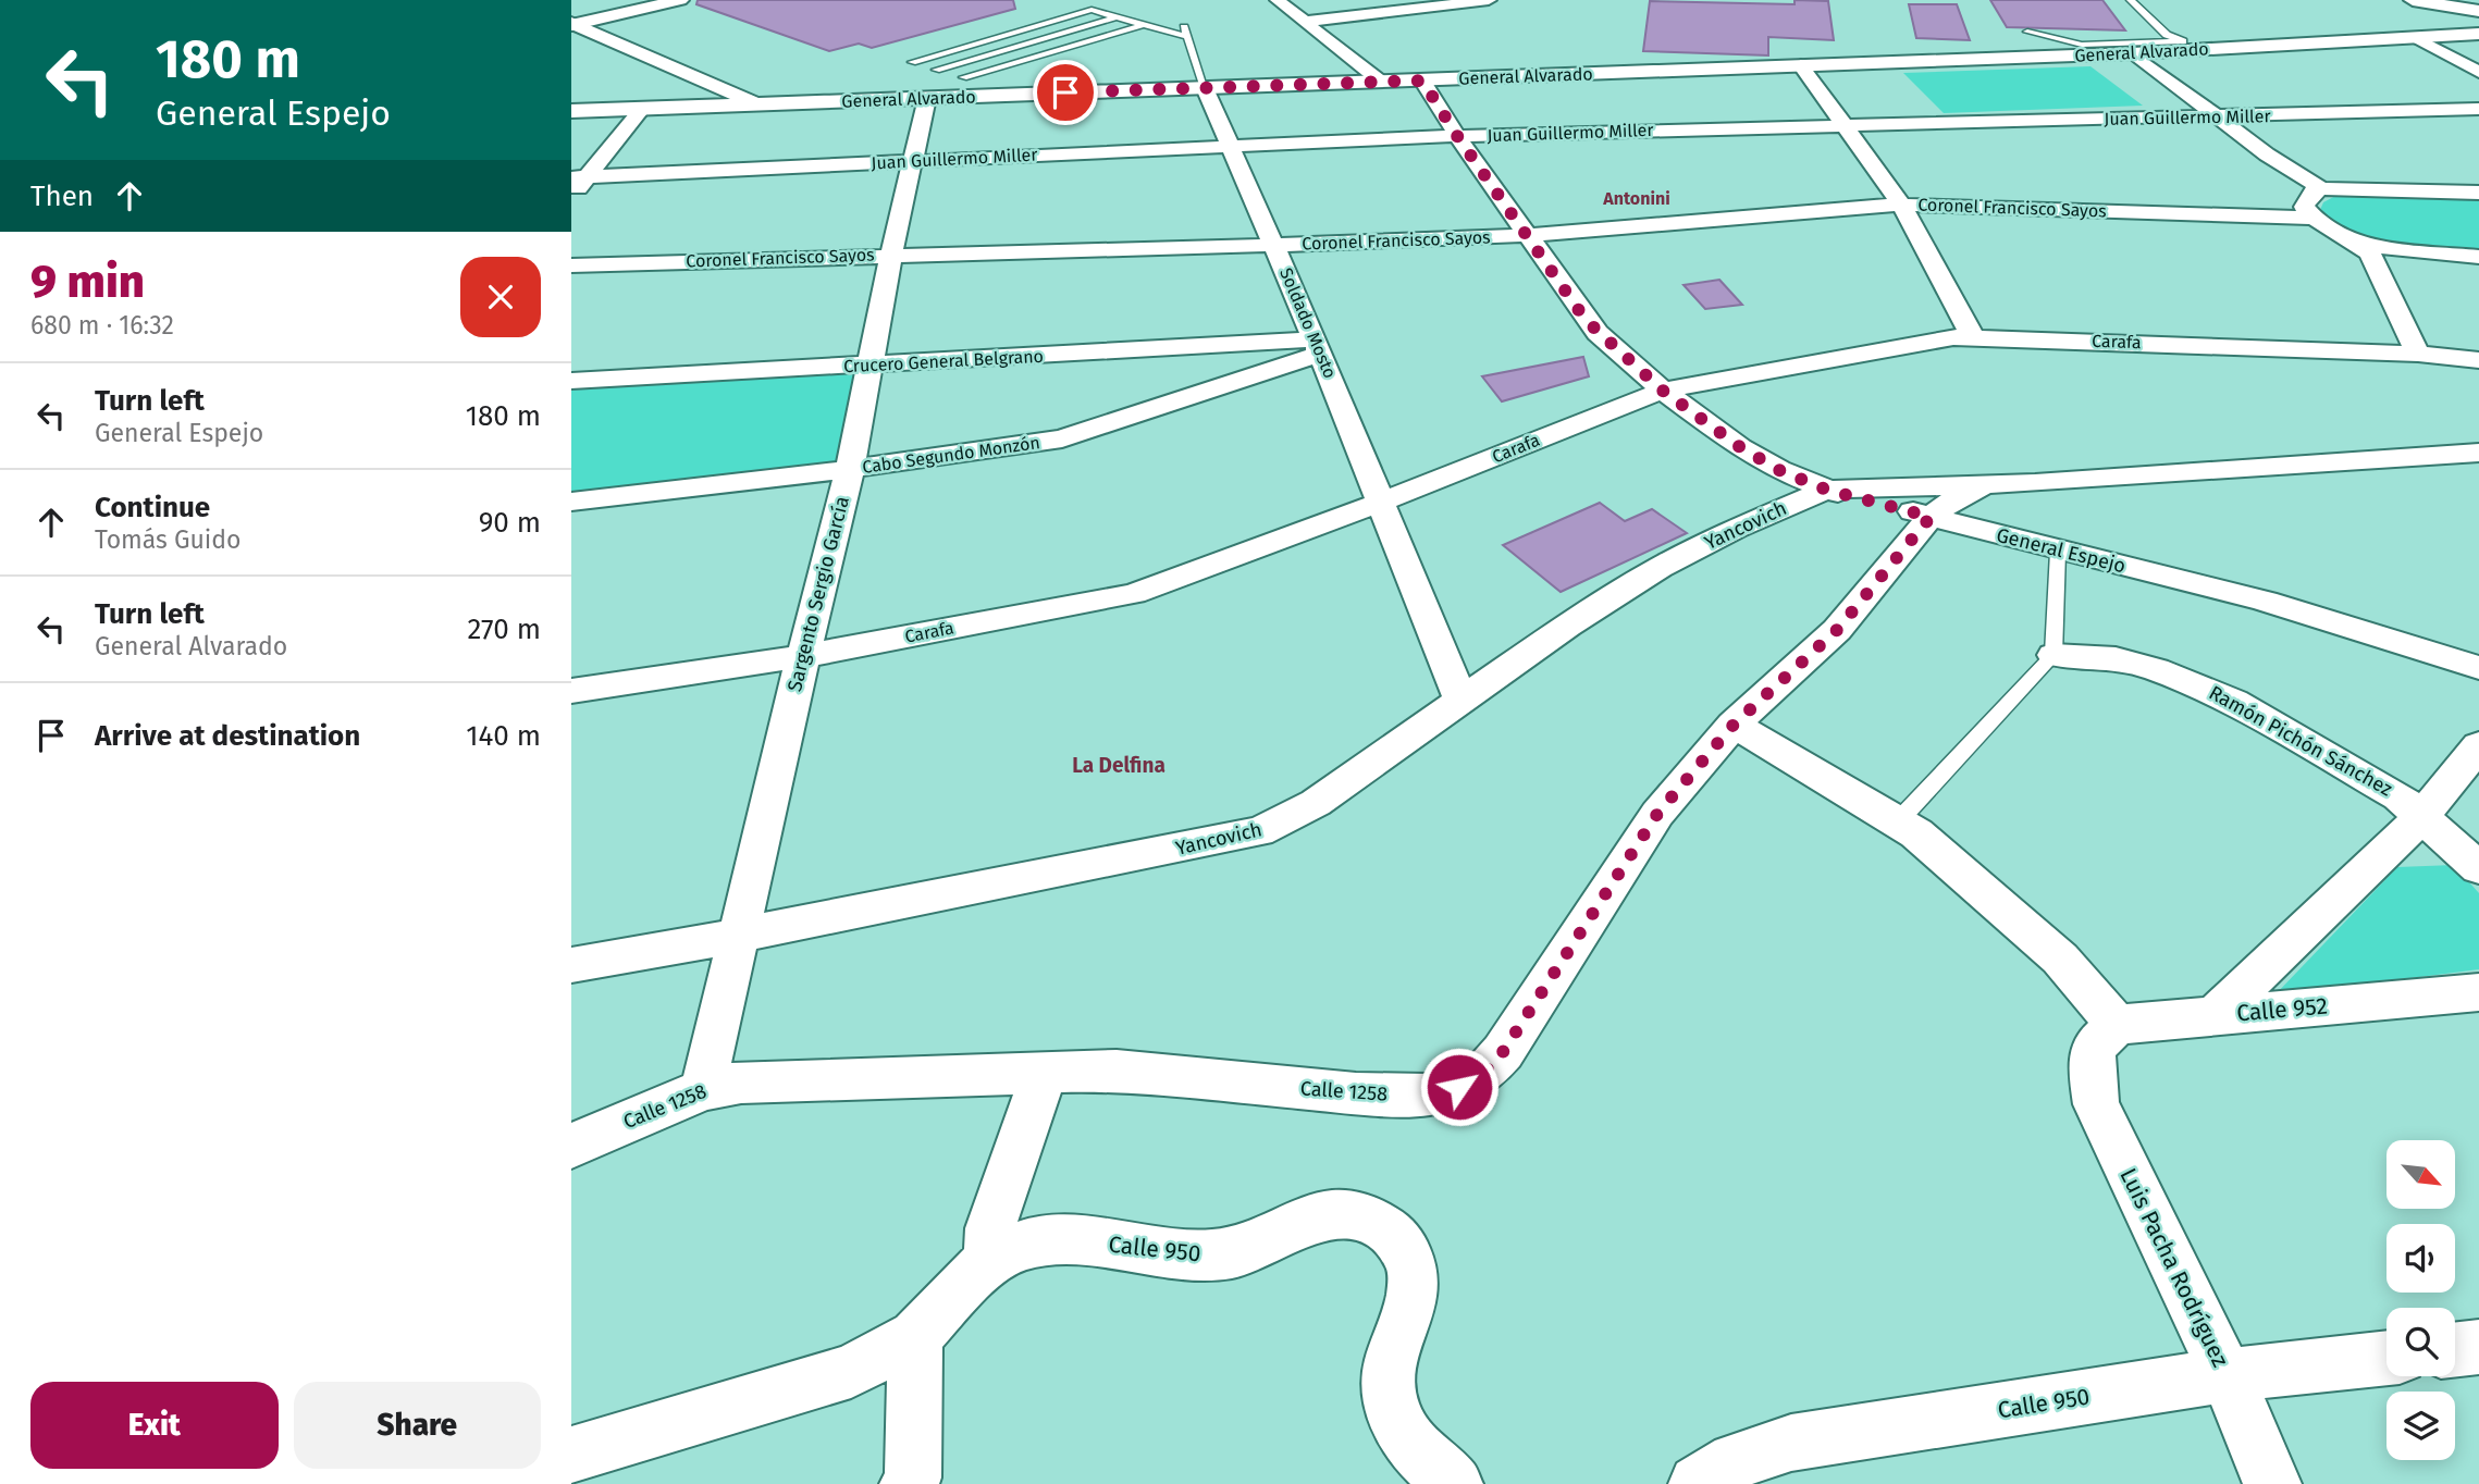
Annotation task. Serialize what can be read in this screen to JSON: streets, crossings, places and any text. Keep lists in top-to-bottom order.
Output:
{
  "streets": {
    "street": [
      "General Alvarado",
      "Juan Guillermo Miller",
      "Coronel Francisco Sayos",
      "Soldado Mosto",
      "Carafa",
      "Crucero General Belgrano",
      "Cabo Segundo Monzón",
      "Yancovich",
      "General Espejo",
      "Sargento Sergio García",
      "Ramón Pichón Sánchez",
      "Calle 952",
      "Calle 1258",
      "Calle 950",
      "Luis Pacha Rodríguez"
    ]
  },
  "crossings": [
    ["General Alvarado", "Soldado Mosto"],
    ["General Alvarado", "General Espejo"],
    ["General Alvarado", "Sargento Sergio García"],
    ["Juan Guillermo Miller", "Soldado Mosto"],
    ["Juan Guillermo Miller", "General Espejo"],
    ["Juan Guillermo Miller", "Sargento Sergio García"],
    ["Coronel Francisco Sayos", "Soldado Mosto"],
    ["Coronel Francisco Sayos", "General Espejo"],
    ["Coronel Francisco Sayos", "Sargento Sergio García"],
    ["Soldado Mosto", "Carafa"],
    ["Soldado Mosto", "Crucero General Belgrano"],
    ["Soldado Mosto", "Cabo Segundo Monzón"],
    ["Soldado Mosto", "Yancovich"],
    ["Carafa", "General Espejo"],
    ["Carafa", "Sargento Sergio García"],
    ["Crucero General Belgrano", "Cabo Segundo Monzón"],
    ["Crucero General Belgrano", "Sargento Sergio García"],
    ["Cabo Segundo Monzón", "Sargento Sergio García"],
    ["Yancovich", "General Espejo"],
    ["Yancovich", "Sargento Sergio García"],
    ["General Espejo", "Calle 1258"],
    ["Sargento Sergio García", "Calle 1258"],
    ["Calle 952", "Luis Pacha Rodríguez"],
    ["Calle 950", "Luis Pacha Rodríguez"]
  ],
  "districts": ["Antonini", "La Delfina"],
  "north": "bottom right",
  "page": {
    "turn": ["180 m", "General Espejo"],
    "then": "Then",
    "heading": ["9 min", "680 m · 16:32"],
    "list": [
      {
        "name": "Turn left",
        "note": "General Espejo",
        "value": "180 m"
      },
      {
        "name": "Continue",
        "note": "Tomás Guido",
        "value": "90 m"
      },
      {
        "name": "Turn left",
        "note": "General Alvarado",
        "value": "270 m"
      },
      {
        "name": "Arrive at destination",
        "value": "140 m"
      }
    ],
    "buttons": ["Exit", "Share"]
  }
}
